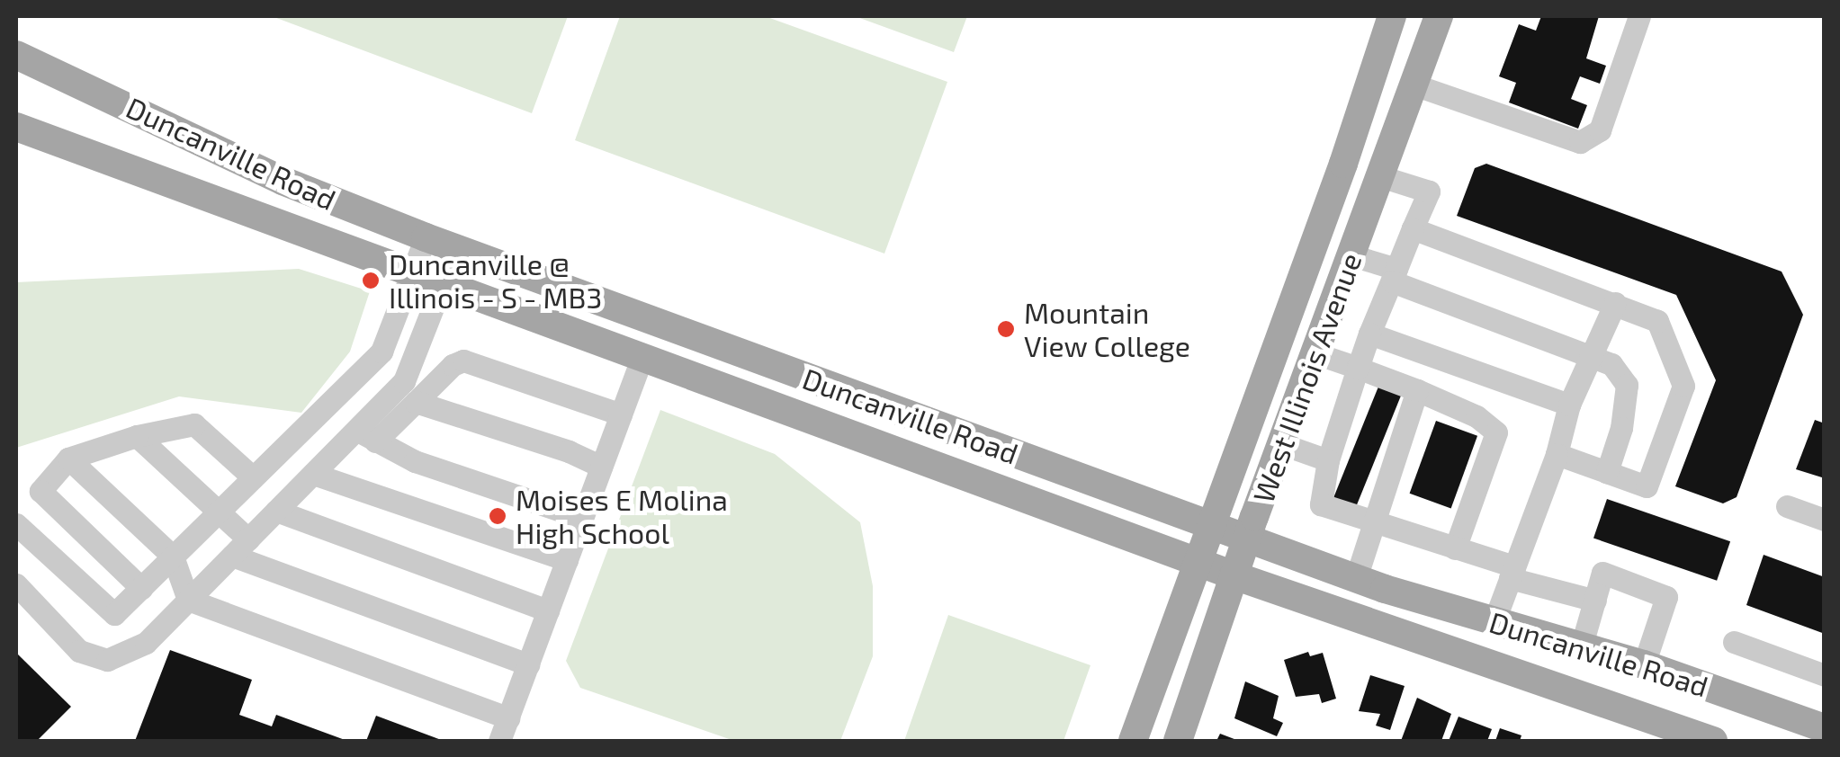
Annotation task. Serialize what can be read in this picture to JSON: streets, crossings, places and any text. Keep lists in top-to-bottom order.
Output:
{
  "streets": {
    "main road": ["Duncanville Road", "West Illinois Avenue"]
  },
  "crossings": [
    ["Duncanville Road", "West Illinois Avenue"]
  ],
  "places": ["Duncanville @ Illinois - S - MB3", "Mountain View College", "Moises E Molina High School"]
}
